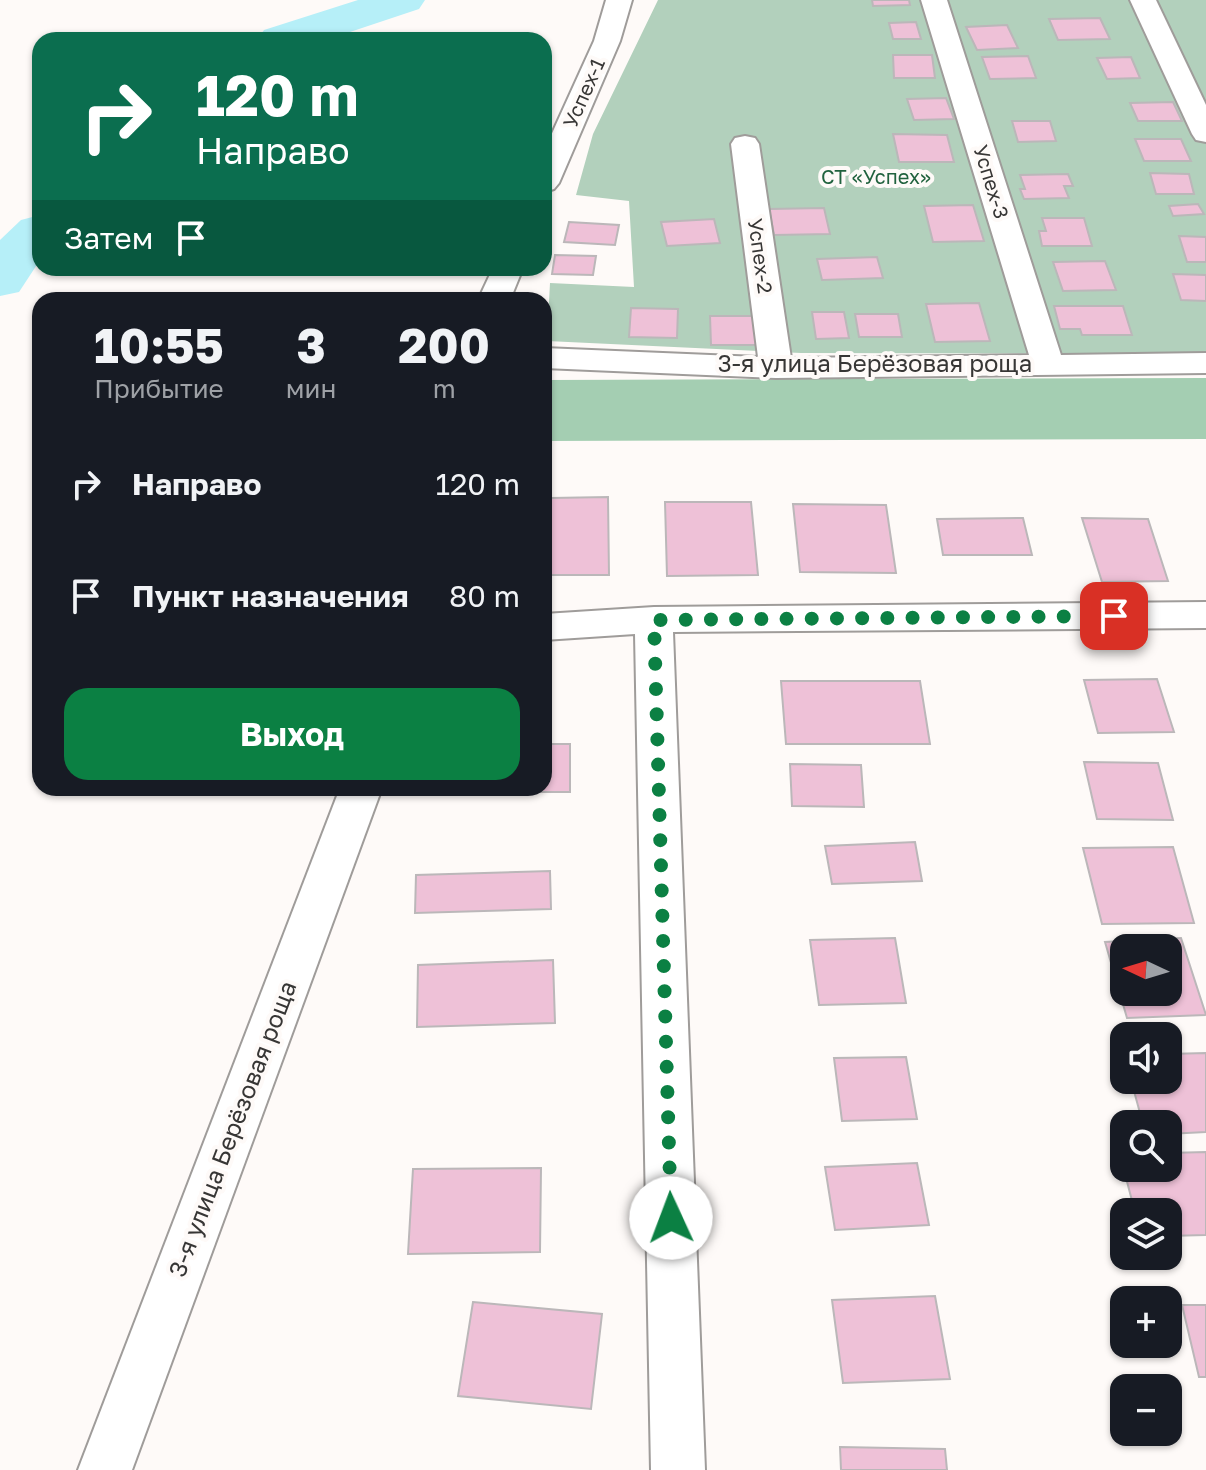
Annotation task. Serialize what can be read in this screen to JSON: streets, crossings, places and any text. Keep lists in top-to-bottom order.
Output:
{
  "streets": {
    "street": [
      "Успех-1",
      "Успех-3",
      "Успех-2",
      "3-я улица Берёзовая роща"
    ]
  },
  "crossings": [
    ["Успех-3", "3-я улица Берёзовая роща"],
    ["Успех-2", "3-я улица Берёзовая роща"]
  ],
  "parks": ["СТ «Успех»"],
  "north": "left",
  "page": {
    "turn": ["120 m", "Направо"],
    "then": "Затем",
    "eta": [
      "10:55",
      "Прибытие",
      "3",
      "мин",
      "200",
      "m"
    ],
    "list": [
      {
        "name": "Направо",
        "value": "120 m"
      },
      {
        "name": "Пункт назначения",
        "value": "80 m"
      }
    ],
    "buttons": "Выход",
    "map_buttons": ["+", "−"]
  }
}
